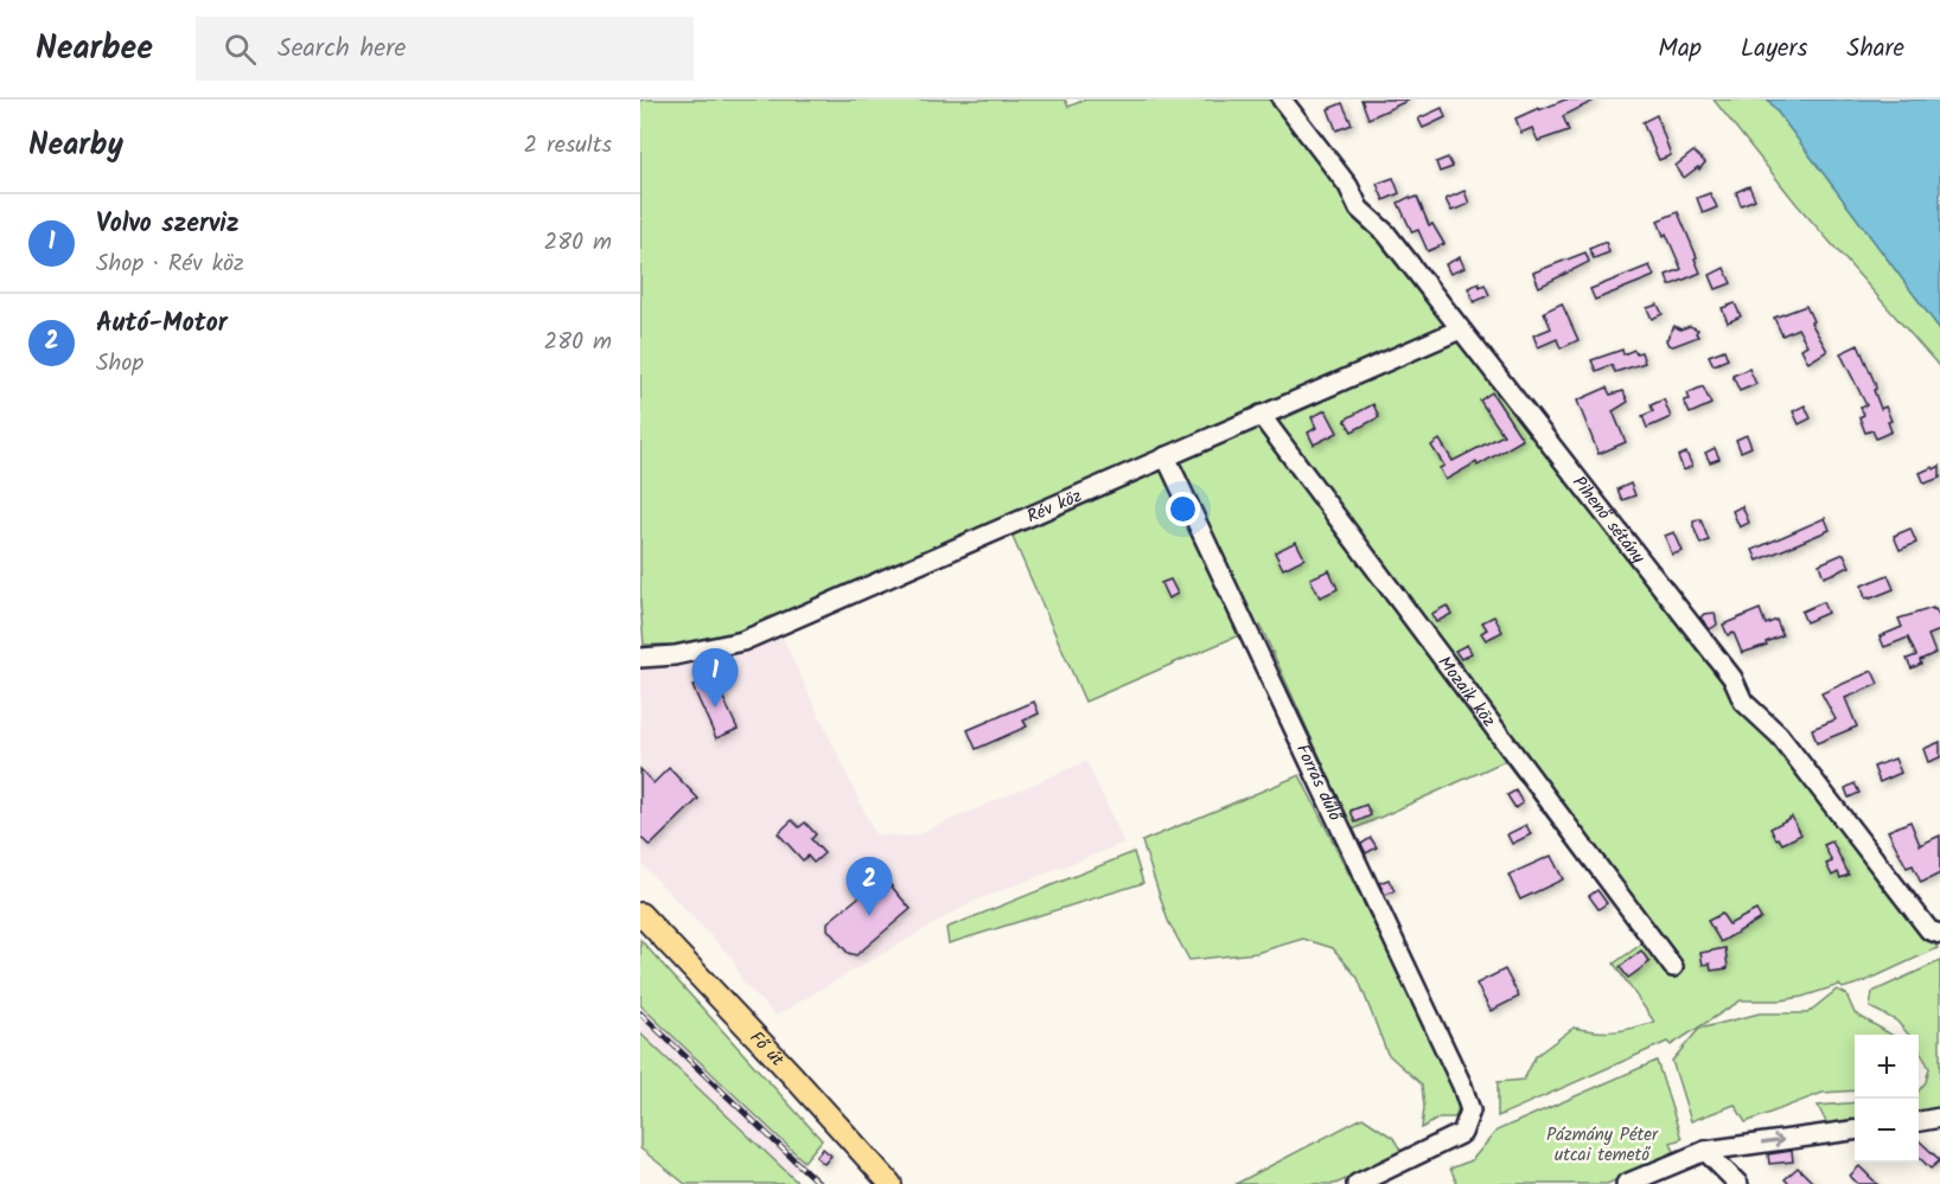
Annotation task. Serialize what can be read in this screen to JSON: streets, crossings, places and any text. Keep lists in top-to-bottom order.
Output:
{
  "streets": {
    "main road": ["Fő út"],
    "street": [
      "Rév köz",
      "Pihenő sétány",
      "Mozaik köz",
      "Forrás dűlő"
    ]
  },
  "crossings": [
    ["Rév köz", "Pihenő sétány"],
    ["Rév köz", "Mozaik köz"],
    ["Rév köz", "Forrás dűlő"]
  ],
  "parks": ["Pázmány Péter utcai temető"],
  "page": {
    "header": "Nearbee",
    "search": "Search here",
    "nav": ["Map", "Layers", "Share"],
    "heading": ["Nearby", "2 results"],
    "list": [
      {
        "mark": "1",
        "name": "Volvo szerviz",
        "note": "Shop · Rév köz",
        "value": "280 m"
      },
      {
        "mark": "2",
        "name": "Autó-Motor",
        "note": "Shop",
        "value": "280 m"
      }
    ],
    "pins": ["1", "2"],
    "map_buttons": ["+", "−"]
  }
}
